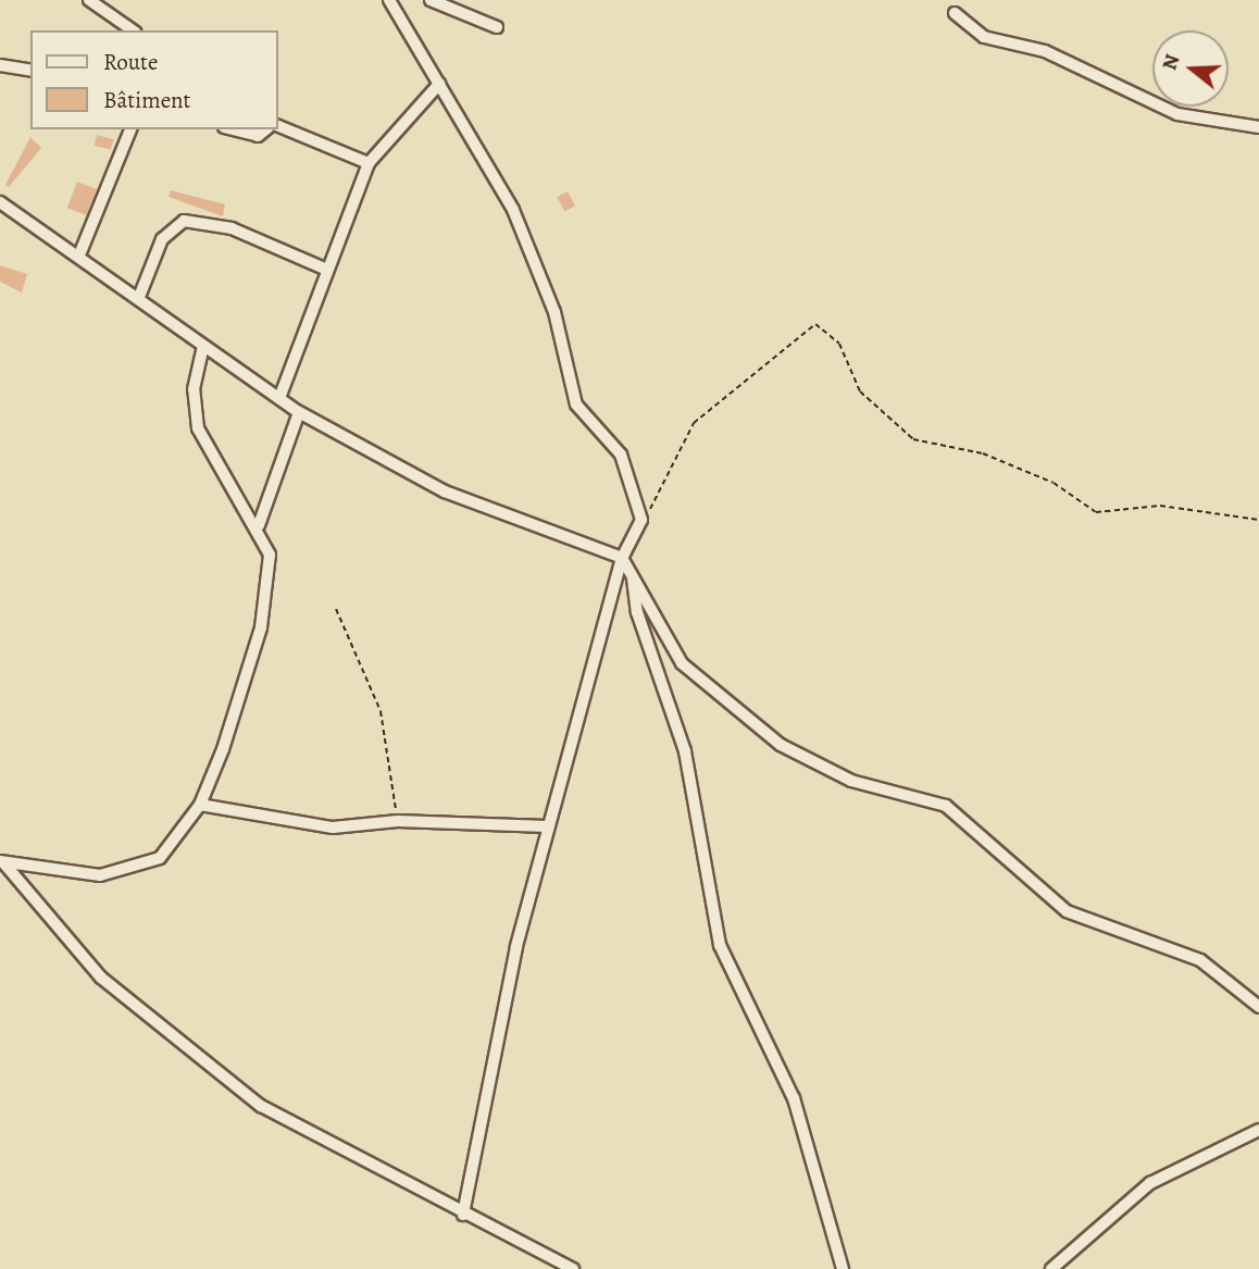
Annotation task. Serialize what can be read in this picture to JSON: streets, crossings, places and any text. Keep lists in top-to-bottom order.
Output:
{
  "legend": ["Route", "Bâtiment"],
  "north": "left"
}
